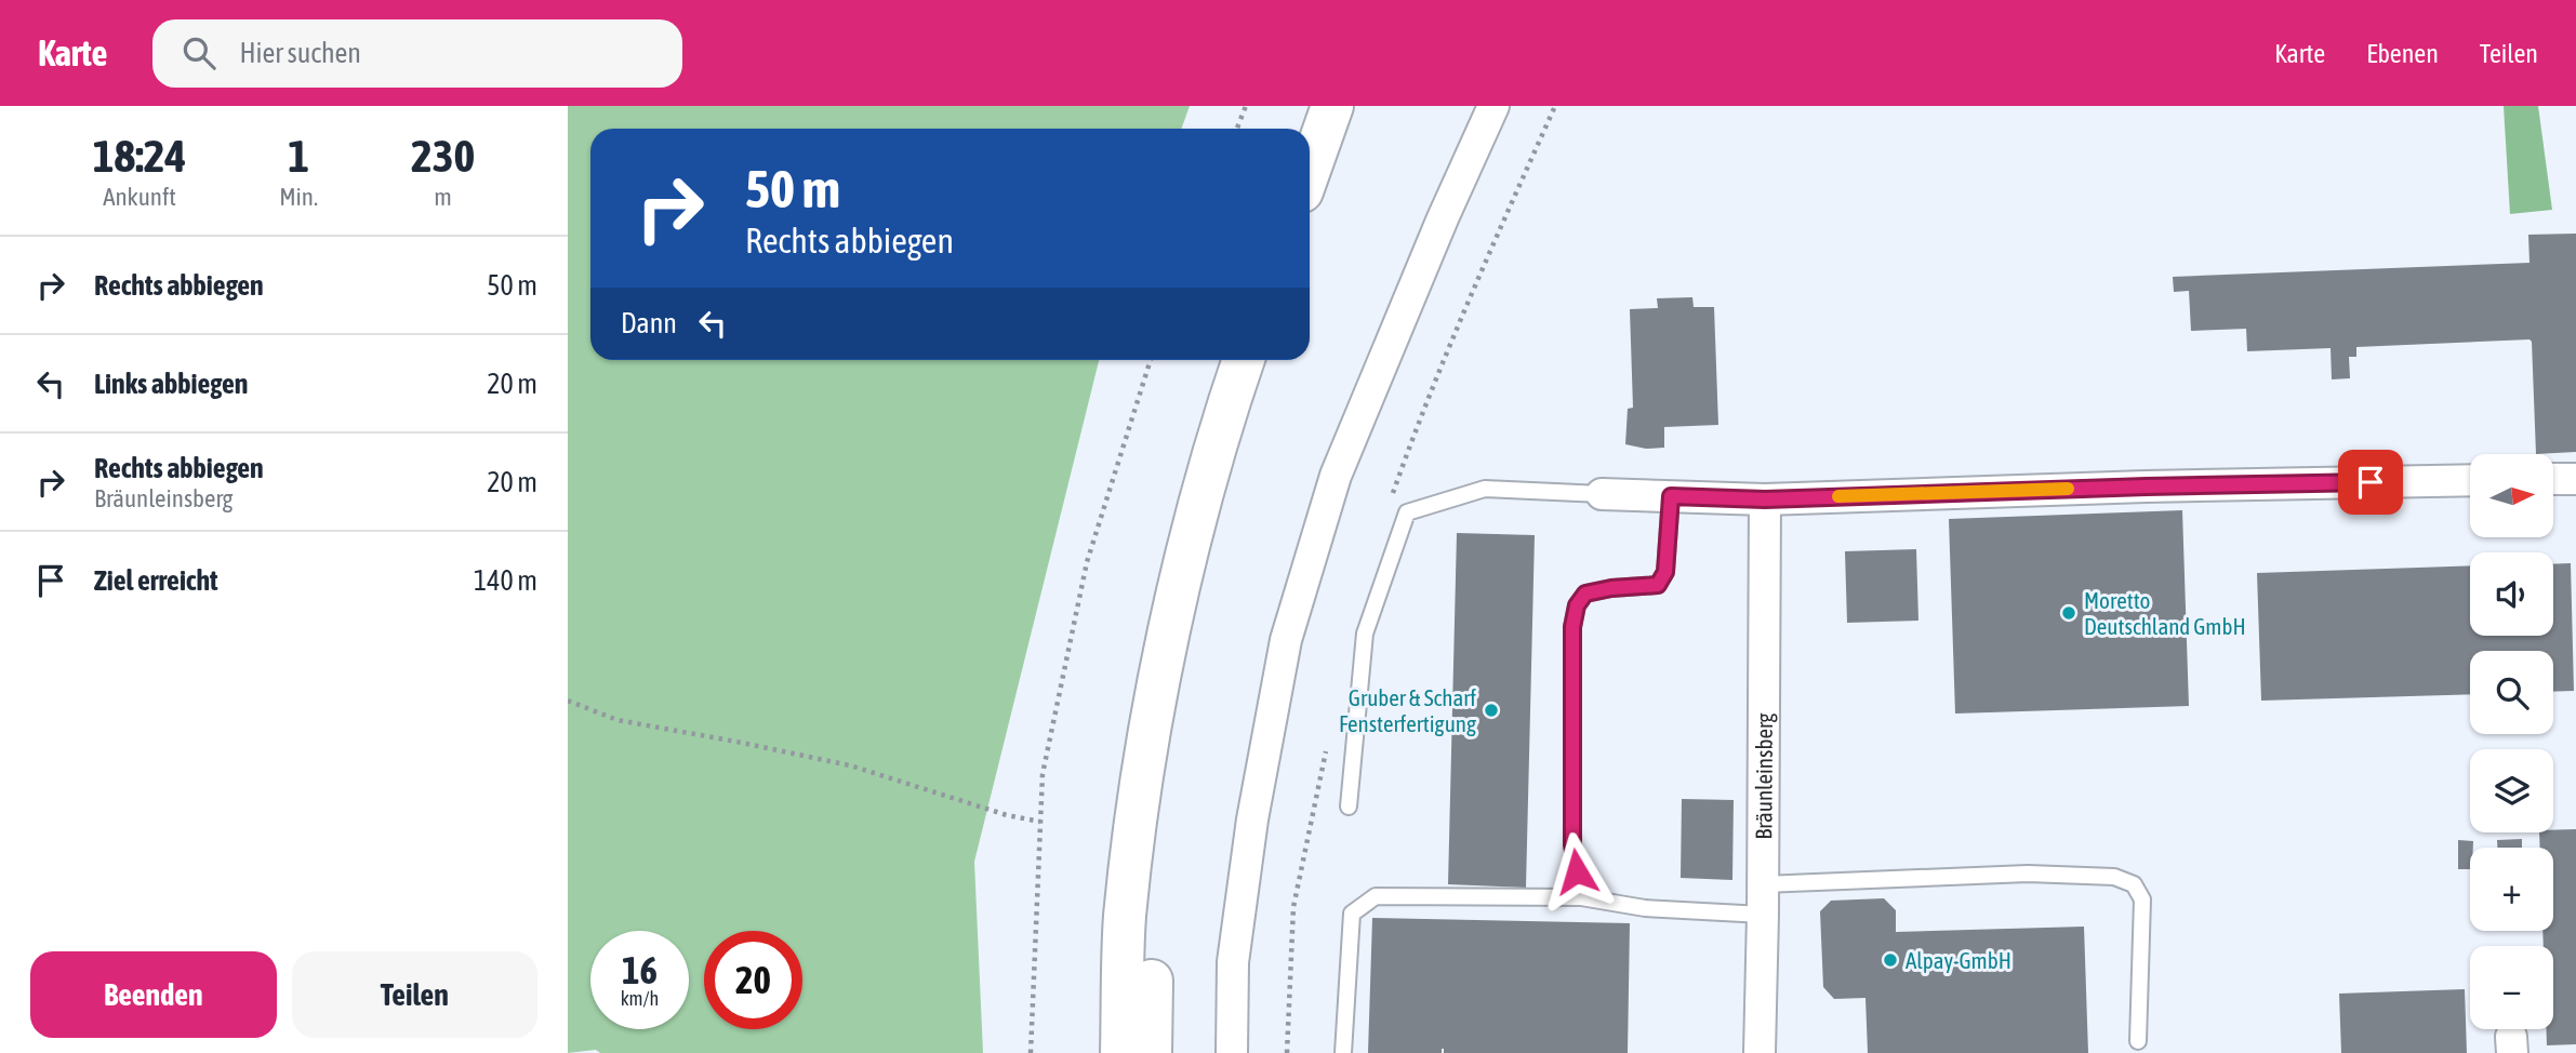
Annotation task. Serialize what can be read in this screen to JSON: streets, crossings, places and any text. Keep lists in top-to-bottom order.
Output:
{
  "streets": {
    "street": ["Bräunleinsberg"]
  },
  "places": ["Moretto Deutschland GmbH", "Gruber & Scharf Fensterfertigung", "Alpay-GmbH"],
  "north": "right",
  "page": {
    "header": "Karte",
    "search": "Hier suchen",
    "nav": ["Karte", "Ebenen", "Teilen"],
    "eta": [
      "18:24",
      "Ankunft",
      "1",
      "Min.",
      "230",
      "m"
    ],
    "turn": ["50 m", "Rechts abbiegen"],
    "list": [
      {
        "name": "Rechts abbiegen",
        "value": "50 m"
      },
      {
        "name": "Links abbiegen",
        "value": "20 m"
      },
      {
        "name": "Rechts abbiegen",
        "note": "Bräunleinsberg",
        "value": "20 m"
      },
      {
        "name": "Ziel erreicht",
        "value": "140 m"
      }
    ],
    "then": "Dann",
    "map_buttons": ["+", "−"],
    "speed": "16 km/h",
    "limit": "20",
    "buttons": ["Beenden", "Teilen"]
  }
}
